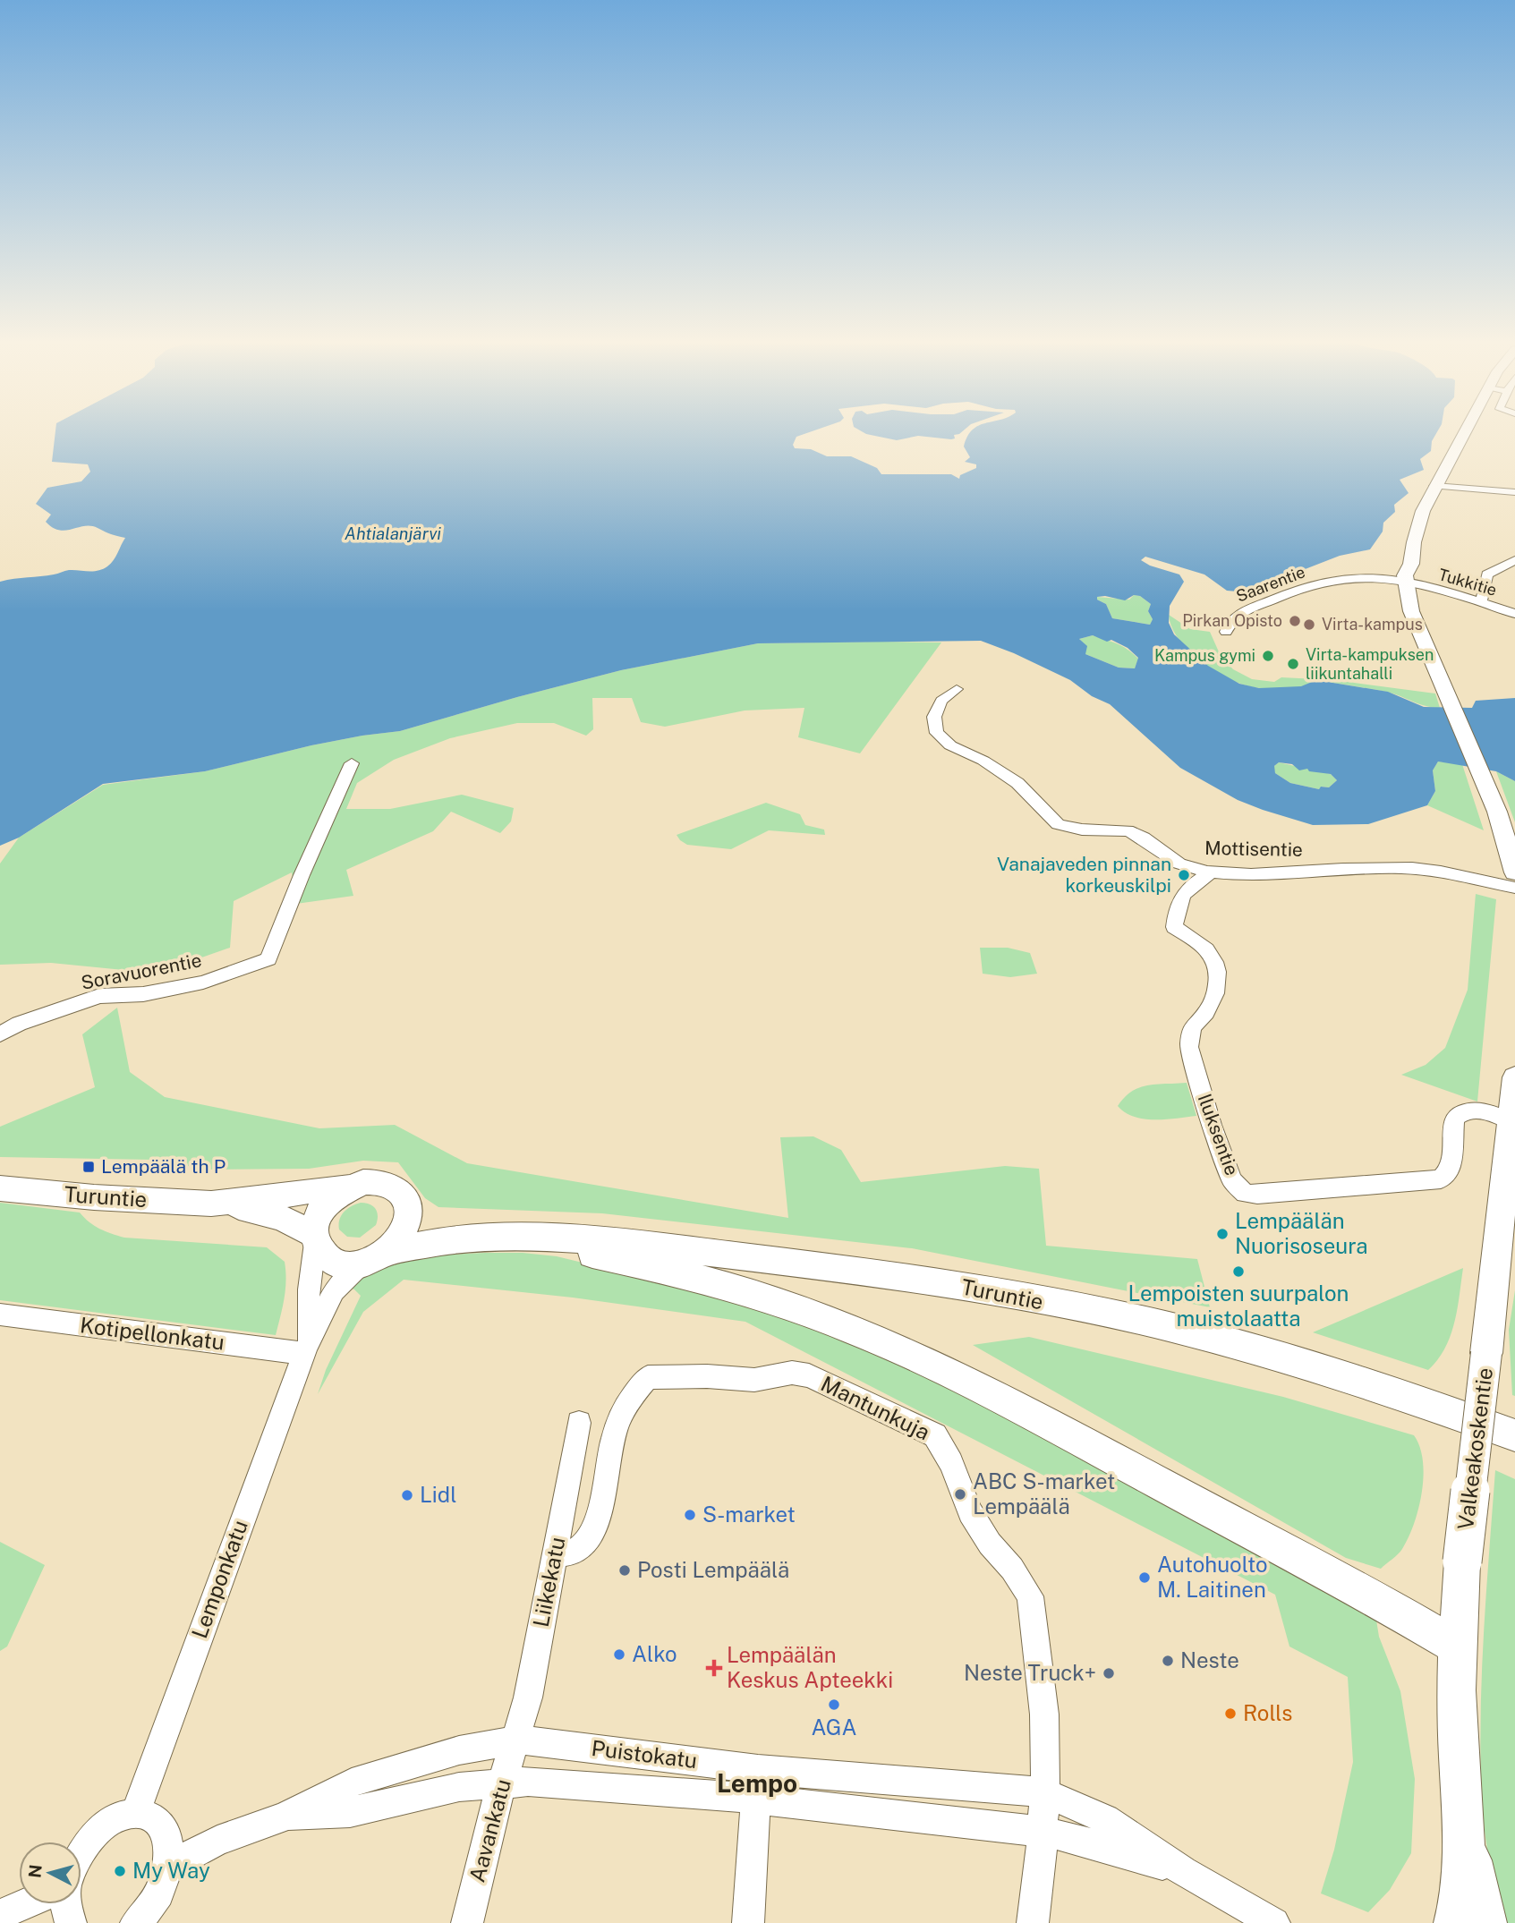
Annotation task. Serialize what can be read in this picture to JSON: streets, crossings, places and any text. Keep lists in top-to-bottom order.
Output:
{
  "streets": {
    "main road": ["Turuntie"],
    "street": [
      "Tukkitie",
      "Saarentie",
      "Mottisentie",
      "Soravuorentie",
      "Iluksentie",
      "Kotipellonkatu",
      "Mantunkuja",
      "Valkeakoskentie",
      "Lemponkatu",
      "Liikekatu",
      "Puistokatu",
      "Aavankatu"
    ]
  },
  "crossings": [
    ["Tukkitie", "Saarentie"],
    ["Mottisentie", "Iluksentie"],
    ["Iluksentie", "Valkeakoskentie"],
    ["Turuntie", "Lemponkatu"],
    ["Kotipellonkatu", "Lemponkatu"],
    ["Mantunkuja", "Liikekatu"],
    ["Mantunkuja", "Puistokatu"],
    ["Liikekatu", "Puistokatu"],
    ["Liikekatu", "Aavankatu"],
    ["Puistokatu", "Aavankatu"]
  ],
  "districts": ["Lempo"],
  "water": ["Ahtialanjärvi"],
  "places": {
    "other": [
      "Pirkan Opisto",
      "Virta-kampus",
      "Kampus gymi",
      "Virta-kampuksen liikuntahalli",
      "Vanajaveden pinnan korkeuskilpi",
      "Lempäälän Nuorisoseura",
      "Lempoisten suurpalon muistolaatta",
      "ABC S-market Lempäälä",
      "Lidl",
      "S-market",
      "Posti Lempäälä",
      "Autohuolto M. Laitinen",
      "Alko",
      "Neste",
      "Neste Truck+",
      "AGA",
      "Rolls",
      "My Way"
    ],
    "transit": ["Lempäälä th P"],
    "health": ["Lempäälän Keskus Apteekki"]
  },
  "north": "left"
}
